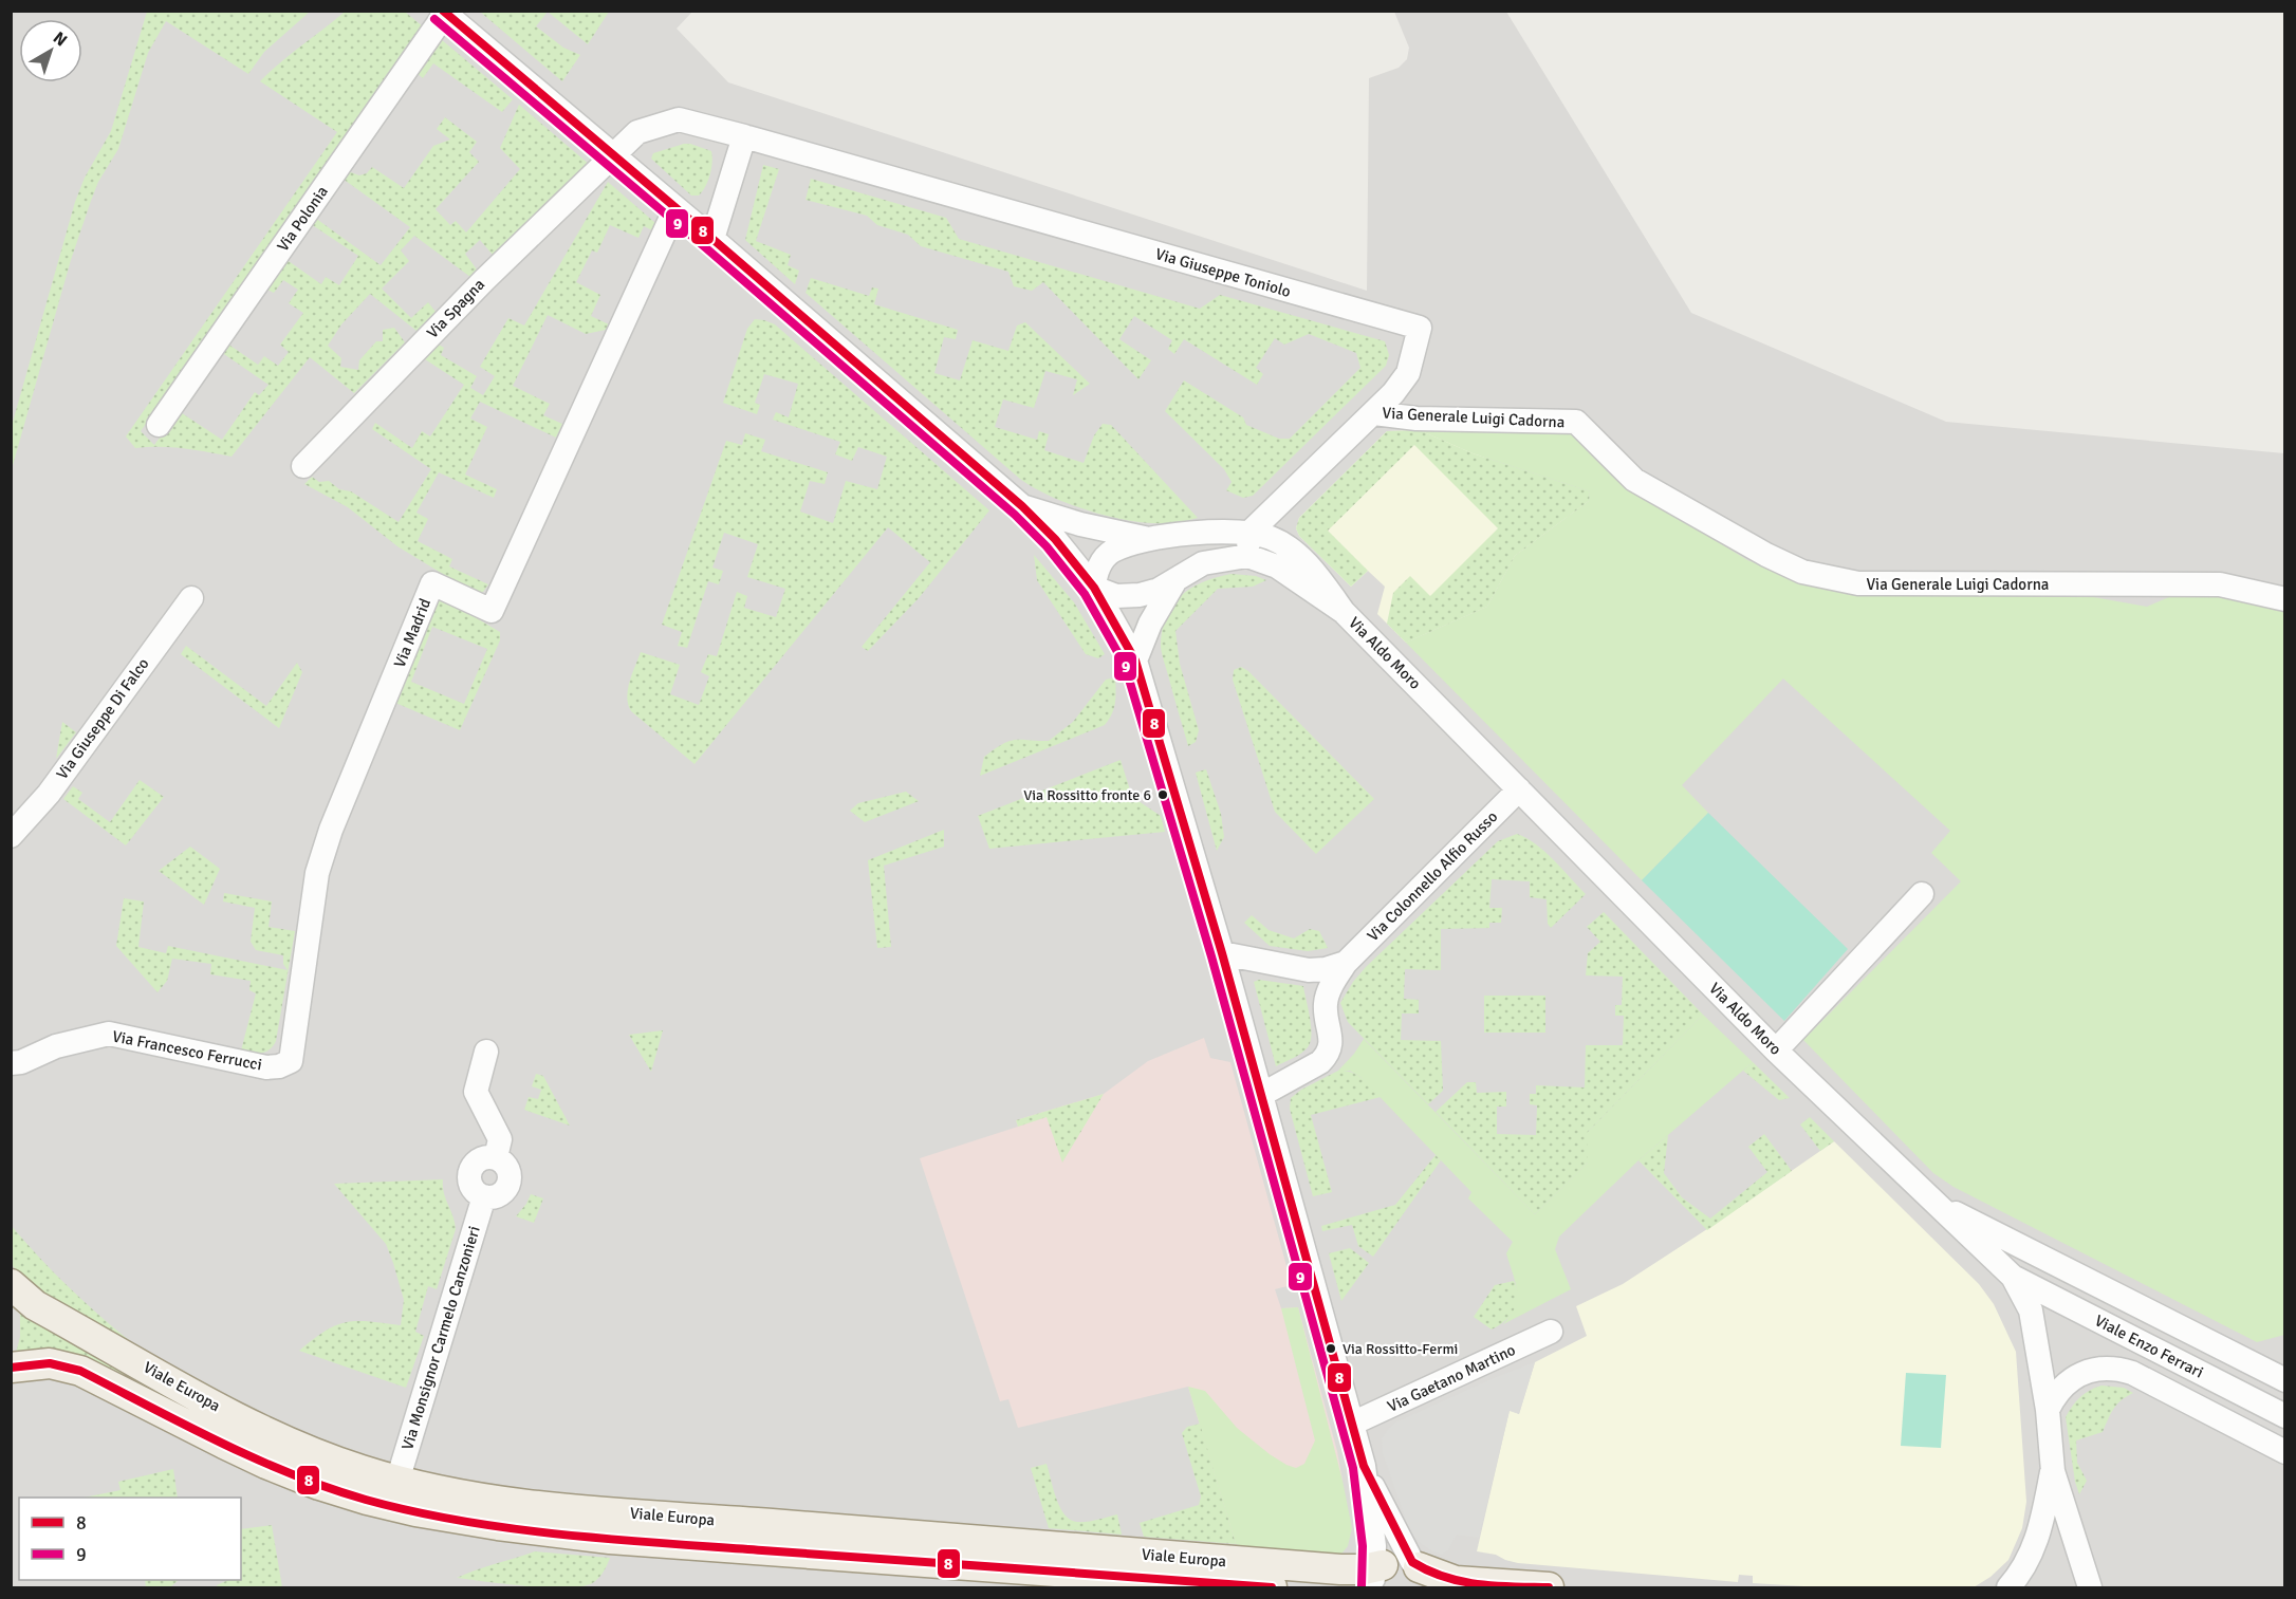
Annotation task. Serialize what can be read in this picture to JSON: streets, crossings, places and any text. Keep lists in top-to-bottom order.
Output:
{
  "streets": {
    "main road": ["Viale Europa"],
    "street": [
      "Via Polonia",
      "Via Giuseppe Toniolo",
      "Via Spagna",
      "Via Generale Luigi Cadorna",
      "Via Madrid",
      "Via Aldo Moro",
      "Via Giuseppe Di Falco",
      "Via Colonnello Alfio Russo",
      "Via Francesco Ferrucci",
      "Via Monsignor Carmelo Canzonieri",
      "Viale Enzo Ferrari",
      "Via Gaetano Martino"
    ]
  },
  "crossings": [
    ["Via Giuseppe Toniolo", "Via Spagna"],
    ["Via Giuseppe Toniolo", "Via Generale Luigi Cadorna"],
    ["Via Giuseppe Toniolo", "Via Aldo Moro"],
    ["Via Madrid", "Via Francesco Ferrucci"],
    ["Via Aldo Moro", "Via Colonnello Alfio Russo"],
    ["Via Aldo Moro", "Viale Enzo Ferrari"],
    ["Via Monsignor Carmelo Canzonieri", "Viale Europa"]
  ],
  "places": ["Via Rossitto fronte 6", "Via Rossitto-Fermi"],
  "lines": ["transit line 8", "transit line 9"],
  "legend": ["8", "9"],
  "north": "top right"
}
